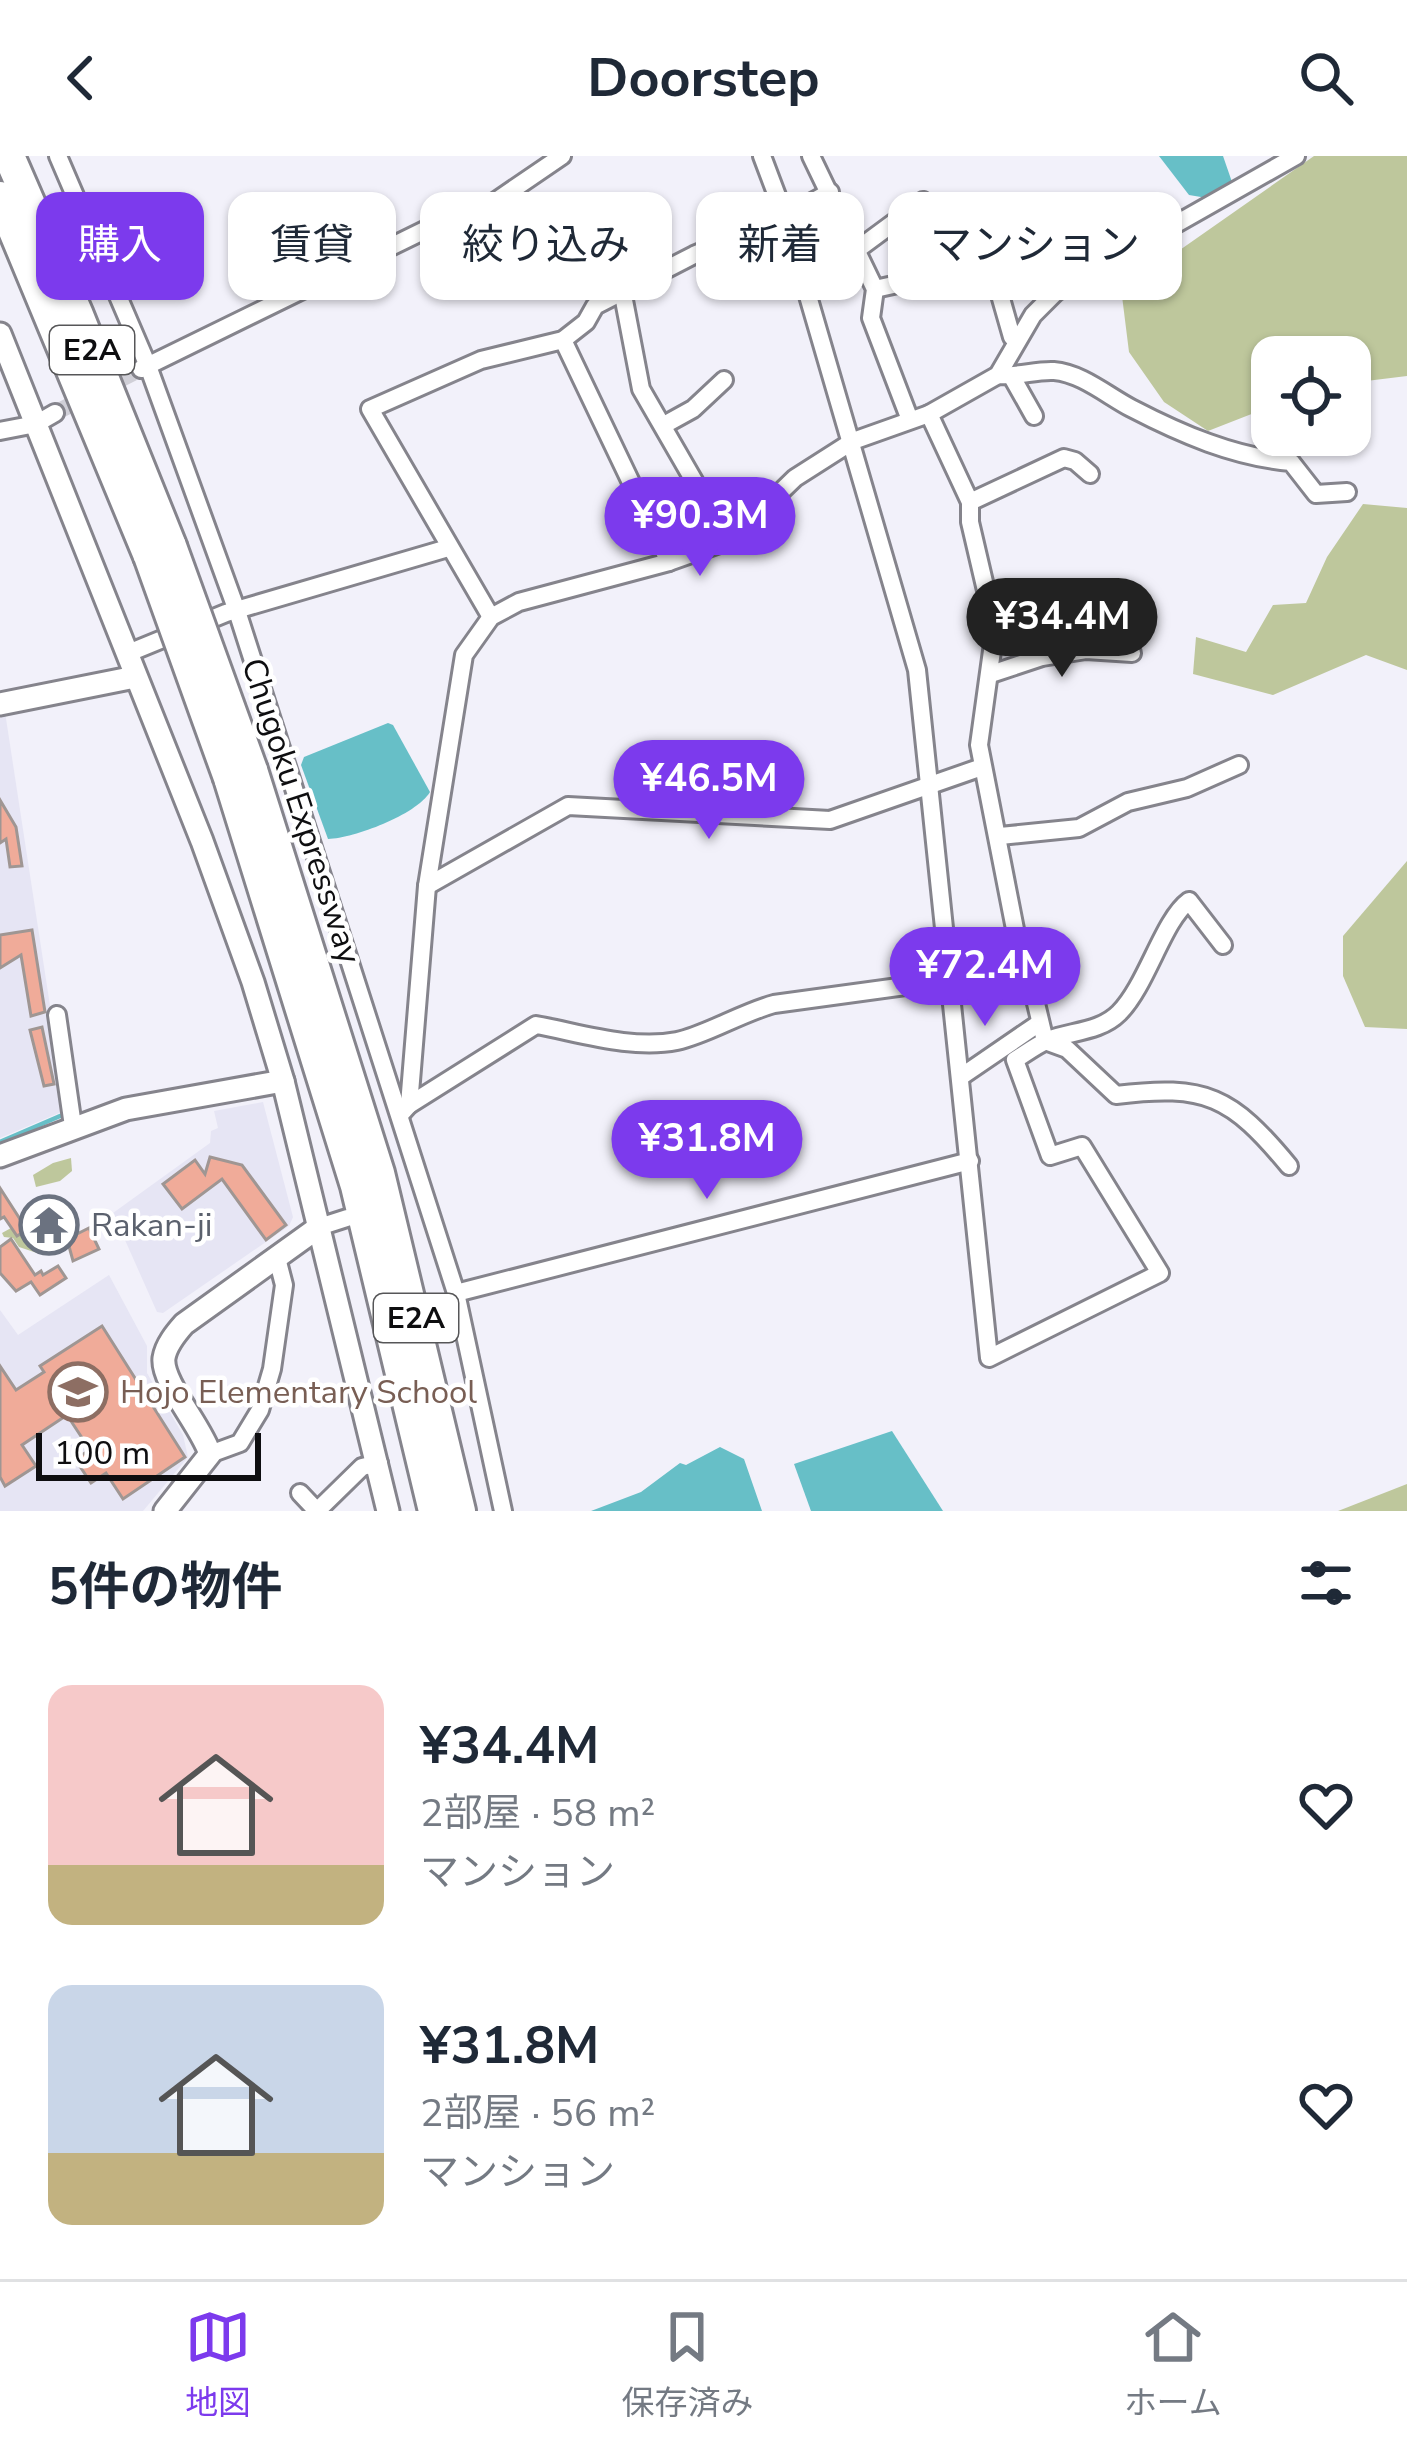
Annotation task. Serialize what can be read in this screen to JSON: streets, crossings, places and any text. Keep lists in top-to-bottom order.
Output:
{
  "streets": {
    "highway": ["E2A", "Chugoku Expressway"]
  },
  "places": {
    "temple": ["Rakan-ji"],
    "school or university": ["Hojo Elementary School"]
  },
  "scale_bar": "100 m",
  "page": {
    "header": "Doorstep",
    "chip": [
      "購入",
      "賃貸",
      "絞り込み",
      "新着",
      "マンション"
    ],
    "price": [
      "¥90.3M",
      "¥34.4M",
      "¥46.5M",
      "¥72.4M",
      "¥31.8M"
    ],
    "scale": "100 m",
    "heading": "5件の物件",
    "list": [
      {
        "name": "¥34.4M",
        "note": "2部屋 · 58 m² · マンション"
      },
      {
        "name": "¥31.8M",
        "note": "2部屋 · 56 m² · マンション"
      }
    ],
    "tabs": ["地図", "保存済み", "ホーム"]
  }
}
